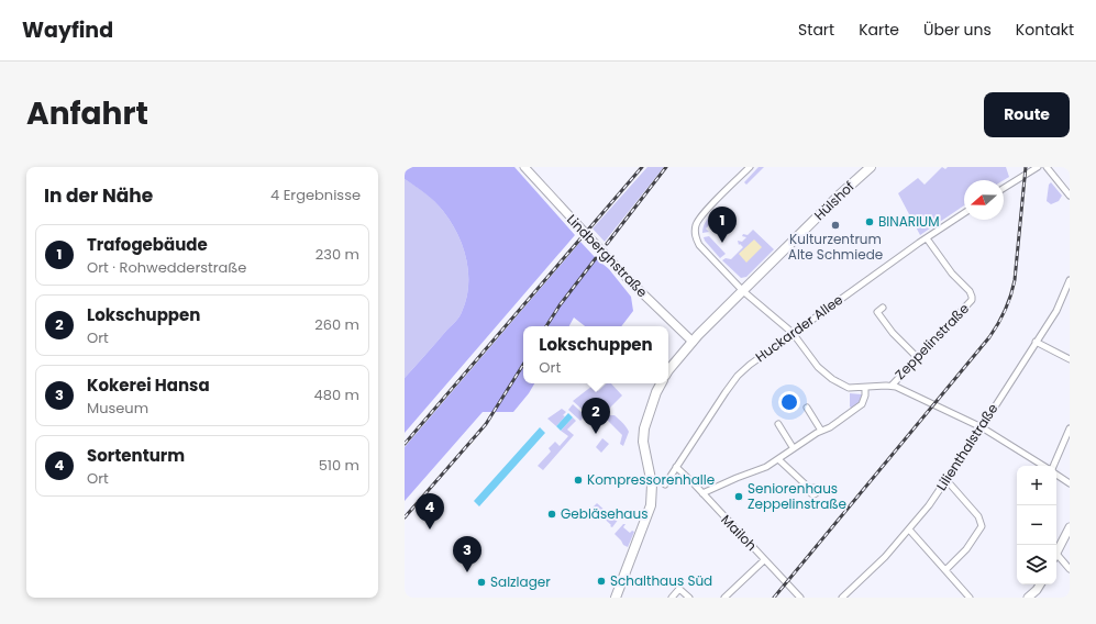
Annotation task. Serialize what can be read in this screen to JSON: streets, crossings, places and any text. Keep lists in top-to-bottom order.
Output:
{
  "streets": {
    "main road": ["Hülshof", "Lindberghstraße"],
    "street": [
      "Huckarder Allee",
      "Zeppelinstraße",
      "Lilienthalstraße",
      "Mailoh"
    ]
  },
  "crossings": [
    ["Hülshof", "Lindberghstraße"],
    ["Huckarder Allee", "Zeppelinstraße"],
    ["Huckarder Allee", "Mailoh"]
  ],
  "places": [
    "BINARIUM",
    "Kulturzentrum Alte Schmiede",
    "Kompressorenhalle",
    "Seniorenhaus Zeppelinstraße",
    "Gebläsehaus",
    "Schalthaus Süd",
    "Salzlager"
  ],
  "north": "left",
  "page": {
    "header": "Wayfind",
    "nav": [
      "Start",
      "Karte",
      "Über uns",
      "Kontakt"
    ],
    "title": "Anfahrt",
    "buttons": "Route",
    "heading": ["In der Nähe", "4 Ergebnisse"],
    "pins": [
      "1",
      "2",
      "4",
      "3"
    ],
    "list": [
      {
        "mark": "1",
        "name": "Trafogebäude",
        "note": "Ort · Rohwedderstraße",
        "value": "230 m"
      },
      {
        "mark": "2",
        "name": "Lokschuppen",
        "note": "Ort",
        "value": "260 m"
      },
      {
        "mark": "3",
        "name": "Kokerei Hansa",
        "note": "Museum",
        "value": "480 m"
      },
      {
        "mark": "4",
        "name": "Sortenturm",
        "note": "Ort",
        "value": "510 m"
      }
    ],
    "popup": ["Lokschuppen", "Ort"],
    "map_buttons": ["+", "−"]
  }
}
